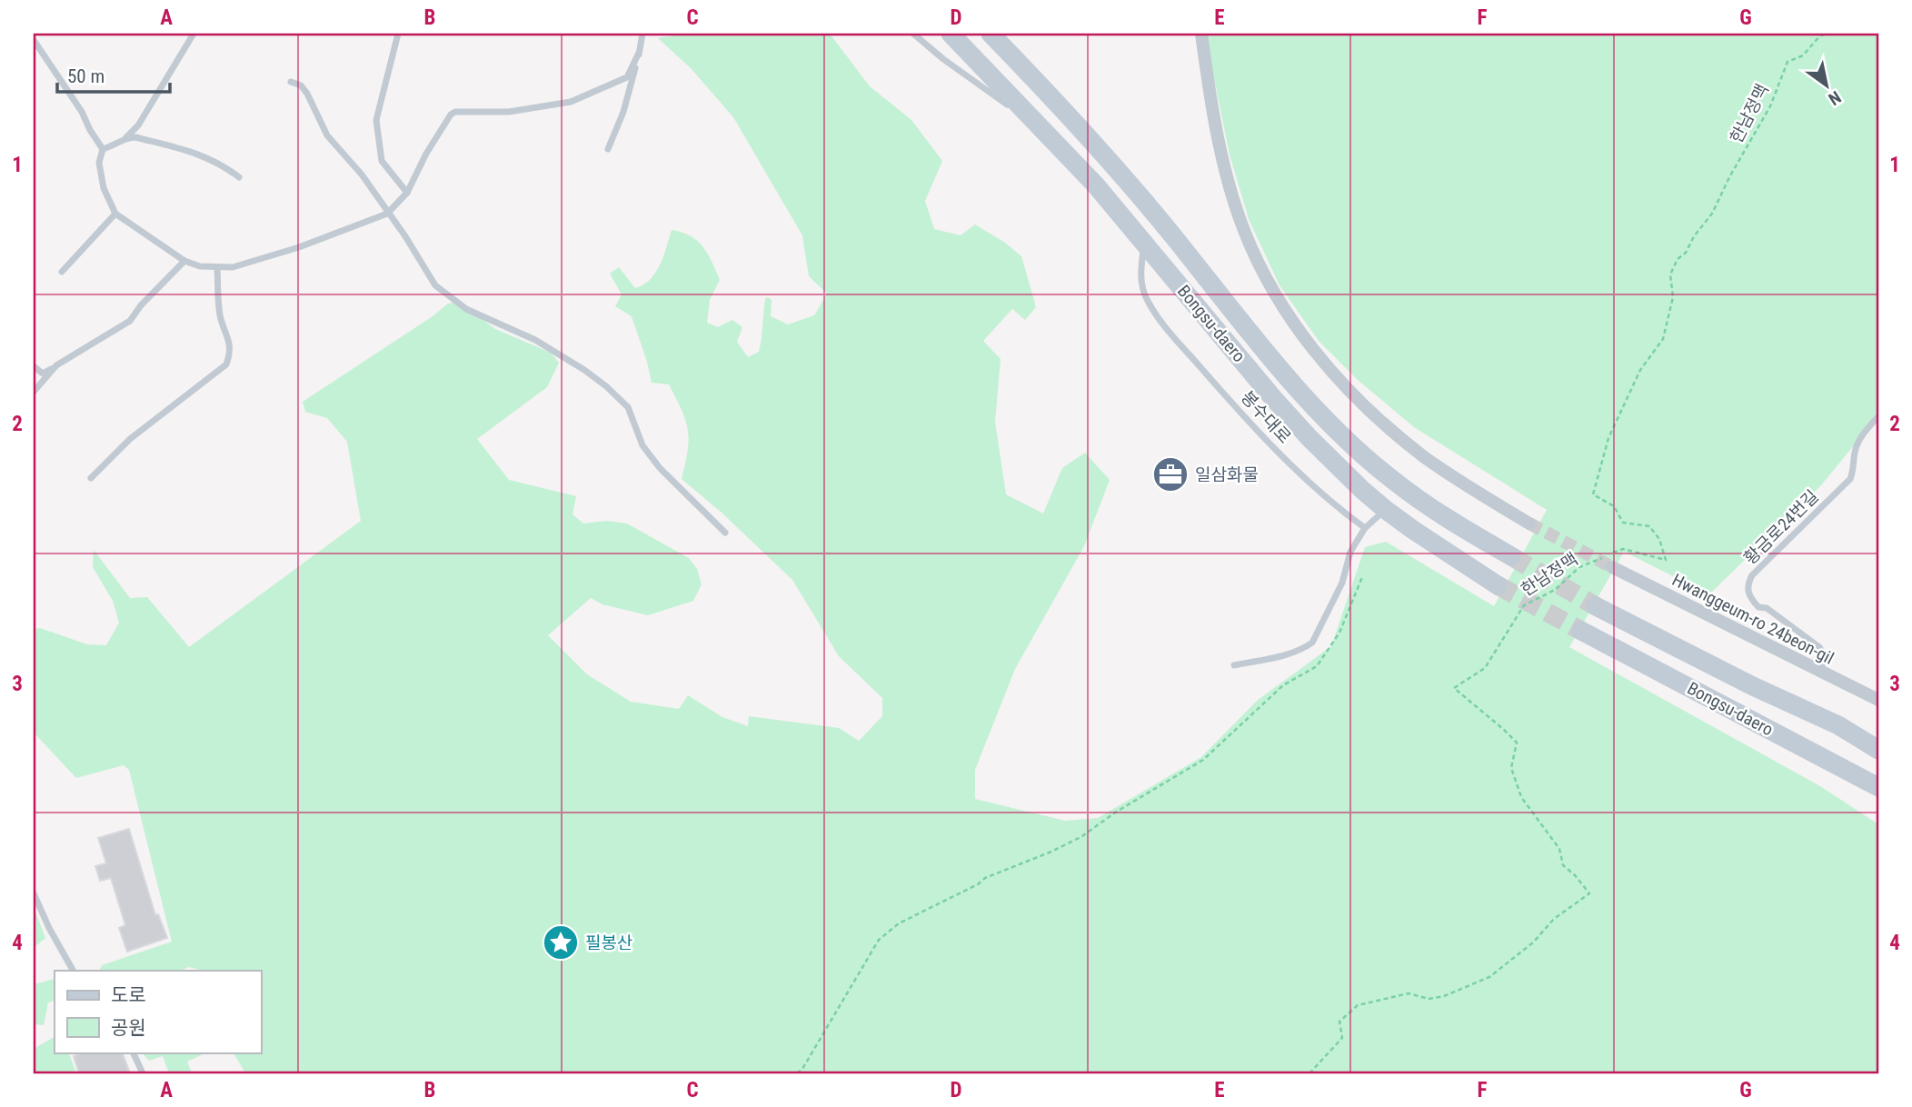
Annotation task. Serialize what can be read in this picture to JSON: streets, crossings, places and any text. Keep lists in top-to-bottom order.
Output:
{
  "streets": {
    "main road": ["Bongsu-daero"],
    "street": ["Hwanggeum-ro 24beon-gil"],
    "lane": ["봉수대로", "황금로24번길"],
    "path": ["한남정맥"]
  },
  "crossings": [
    ["Bongsu-daero", "봉수대로"],
    ["황금로24번길", "Hwanggeum-ro 24beon-gil"]
  ],
  "places": {
    "office": ["일삼화물"],
    "place": ["필봉산"]
  },
  "legend": ["도로", "공원"],
  "scale_bar": "50 m",
  "north": "bottom right",
  "grid": {
    "columns": [
      "A",
      "B",
      "C",
      "D",
      "E",
      "F",
      "G"
    ],
    "rows": [
      "1",
      "2",
      "3",
      "4"
    ]
  }
}
